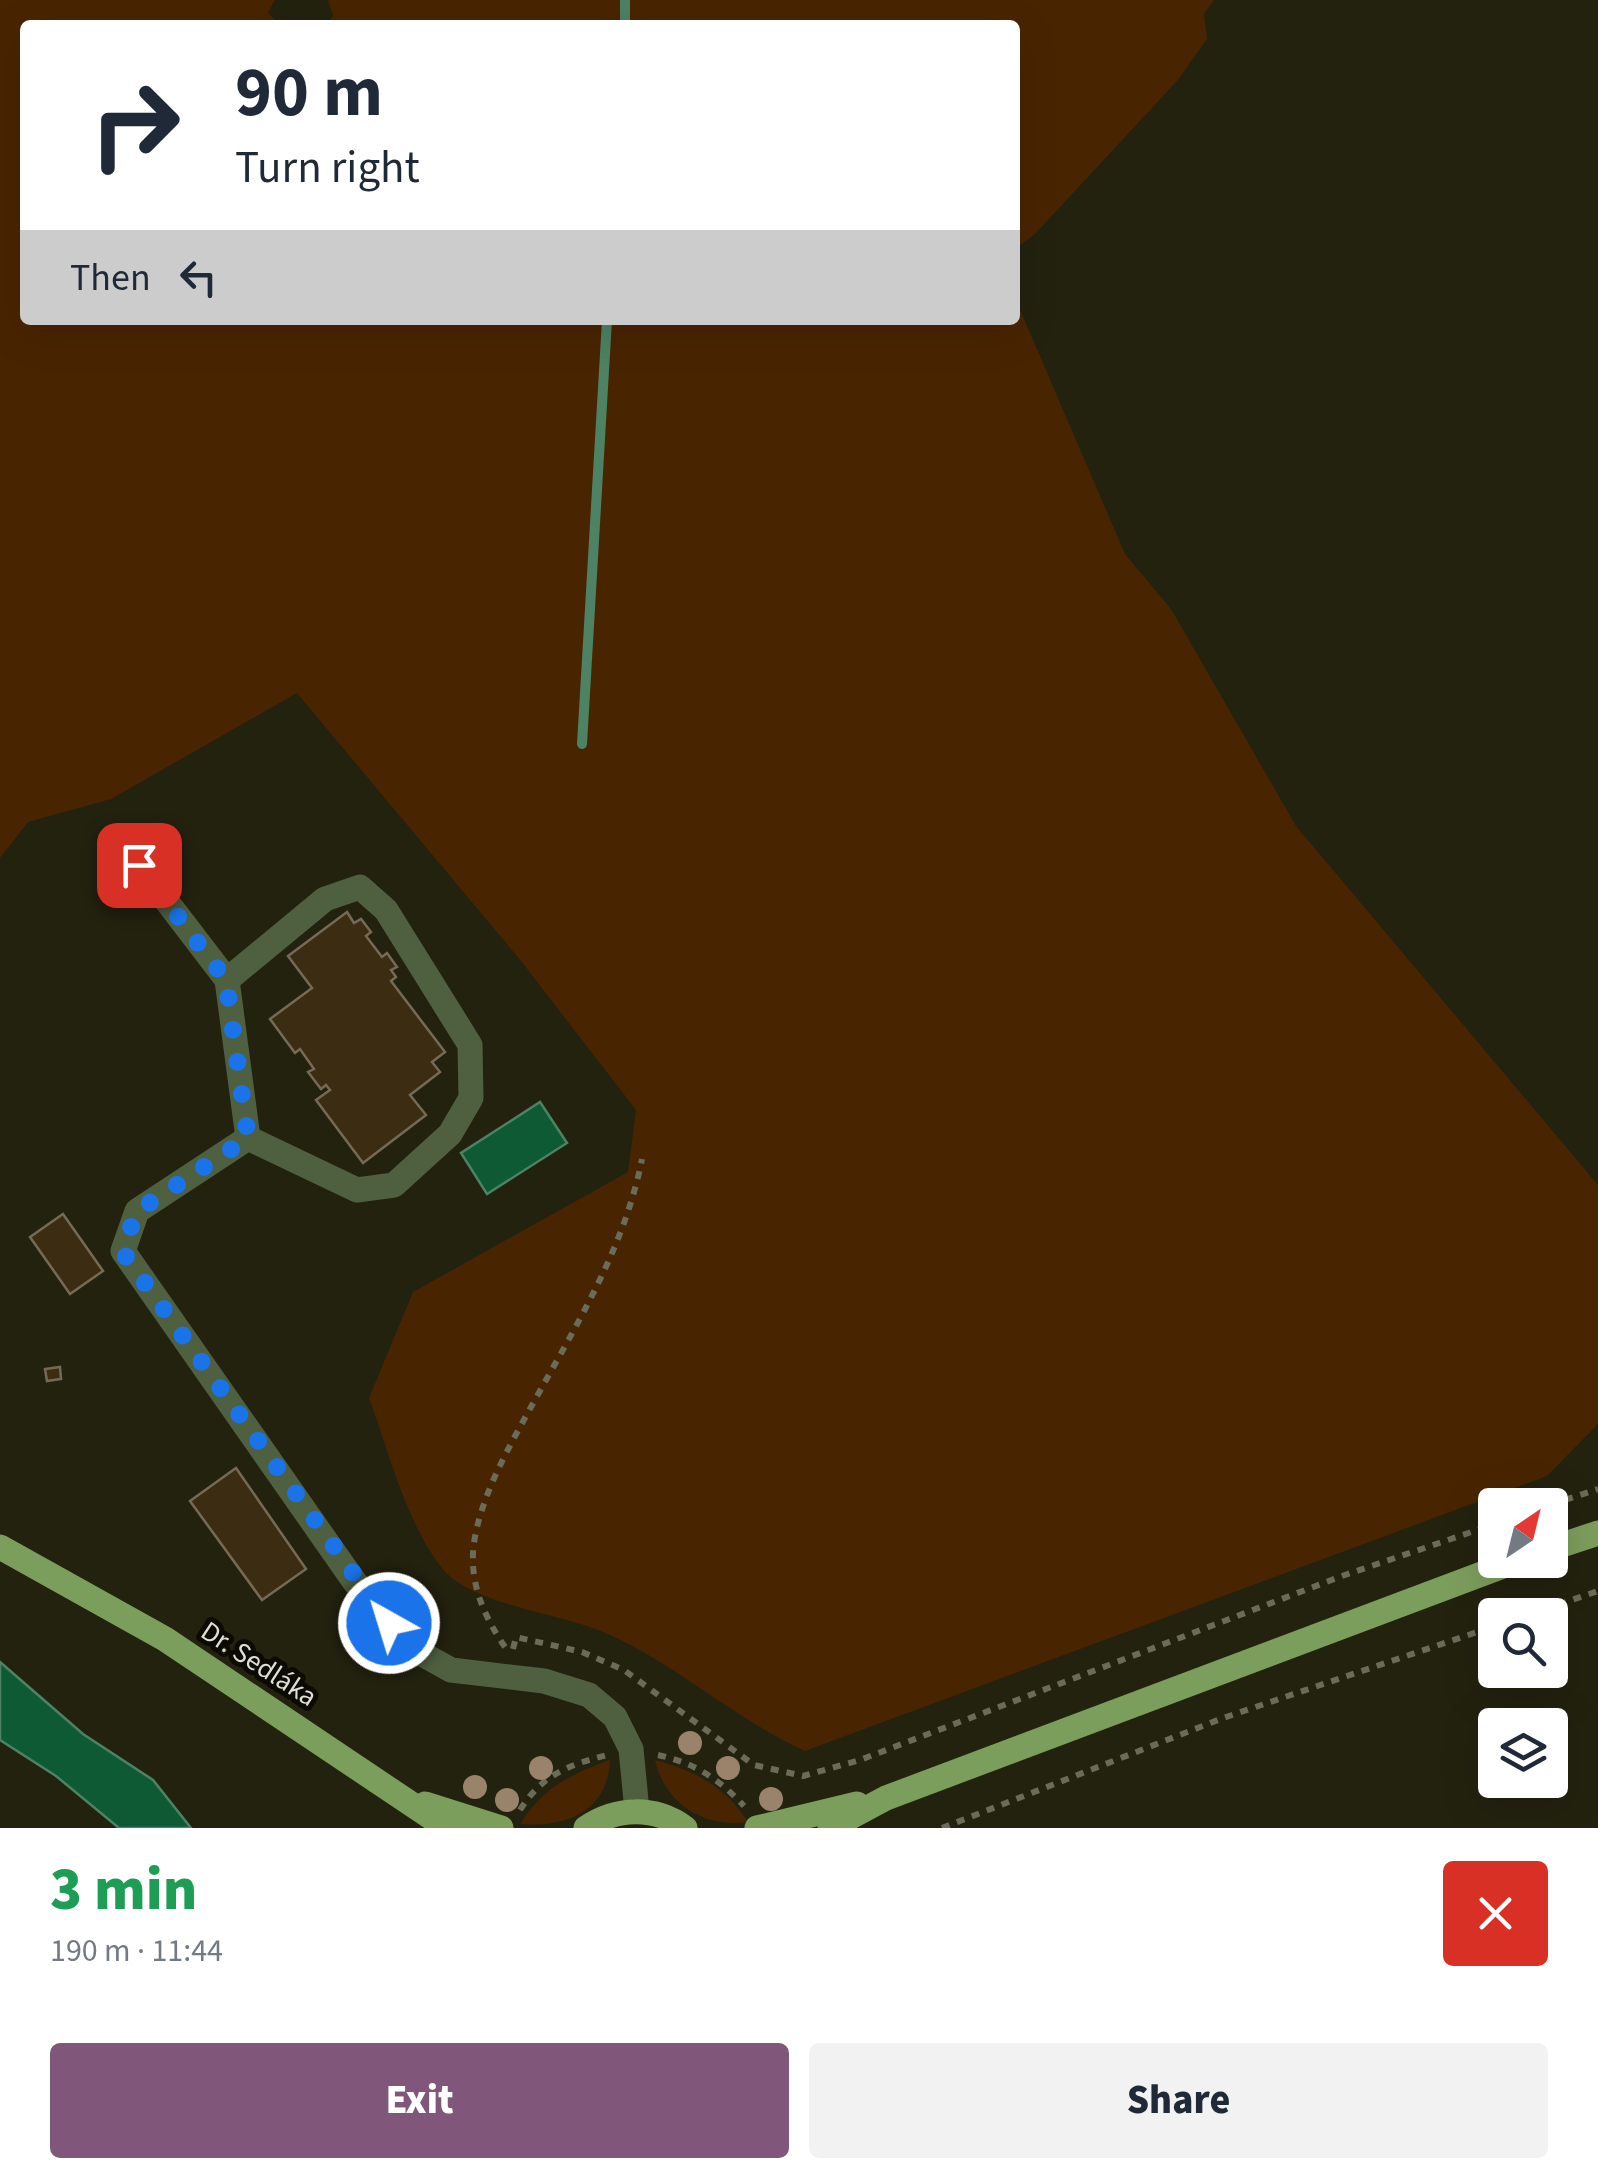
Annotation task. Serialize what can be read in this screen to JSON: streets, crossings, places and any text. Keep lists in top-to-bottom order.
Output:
{
  "streets": {
    "main road": ["Dr. Sedláka"]
  },
  "north": "top right",
  "page": {
    "turn": ["90 m", "Turn right"],
    "then": "Then",
    "heading": ["3 min", "190 m · 11:44"],
    "buttons": ["Exit", "Share"]
  }
}
